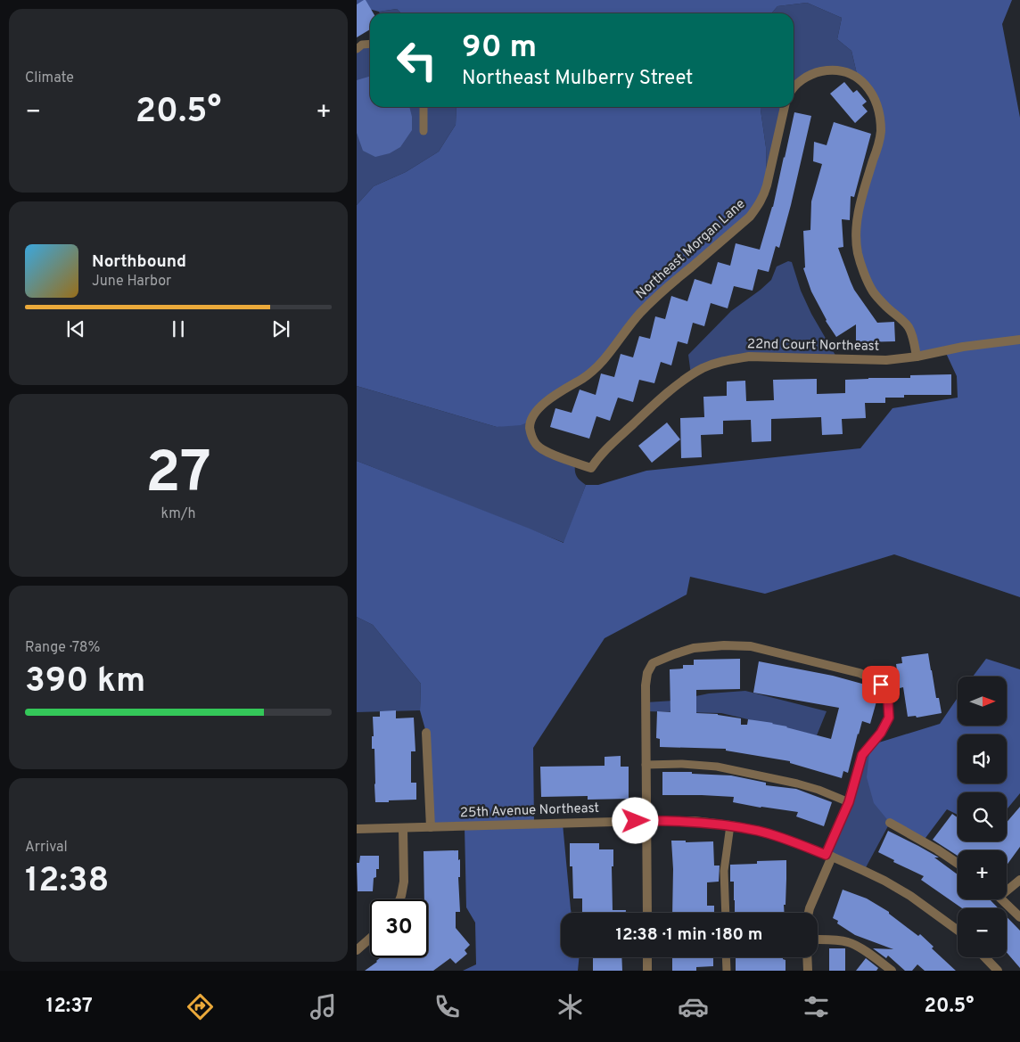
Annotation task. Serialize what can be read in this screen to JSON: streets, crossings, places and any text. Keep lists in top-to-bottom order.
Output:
{
  "streets": {
    "street": ["Northeast Morgan Lane", "22nd Court Northeast", "25th Avenue Northeast"]
  },
  "crossings": [
    ["Northeast Morgan Lane", "22nd Court Northeast"]
  ],
  "north": "right",
  "page": {
    "tile": [
      "Climate",
      ["27", "km/h"],
      ["Range · 78%", "390 km"],
      ["Arrival", "12:38"]
    ],
    "turn": ["90 m", "Northeast Mulberry Street"],
    "heat": ["−", "20.5°", "+"],
    "song": ["Northbound", "June Harbor"],
    "map_buttons": ["+", "−"],
    "limit": "30",
    "trip": "12:38 · 1 min · 180 m",
    "tabs": ["12:37", "20.5°"]
  }
}
